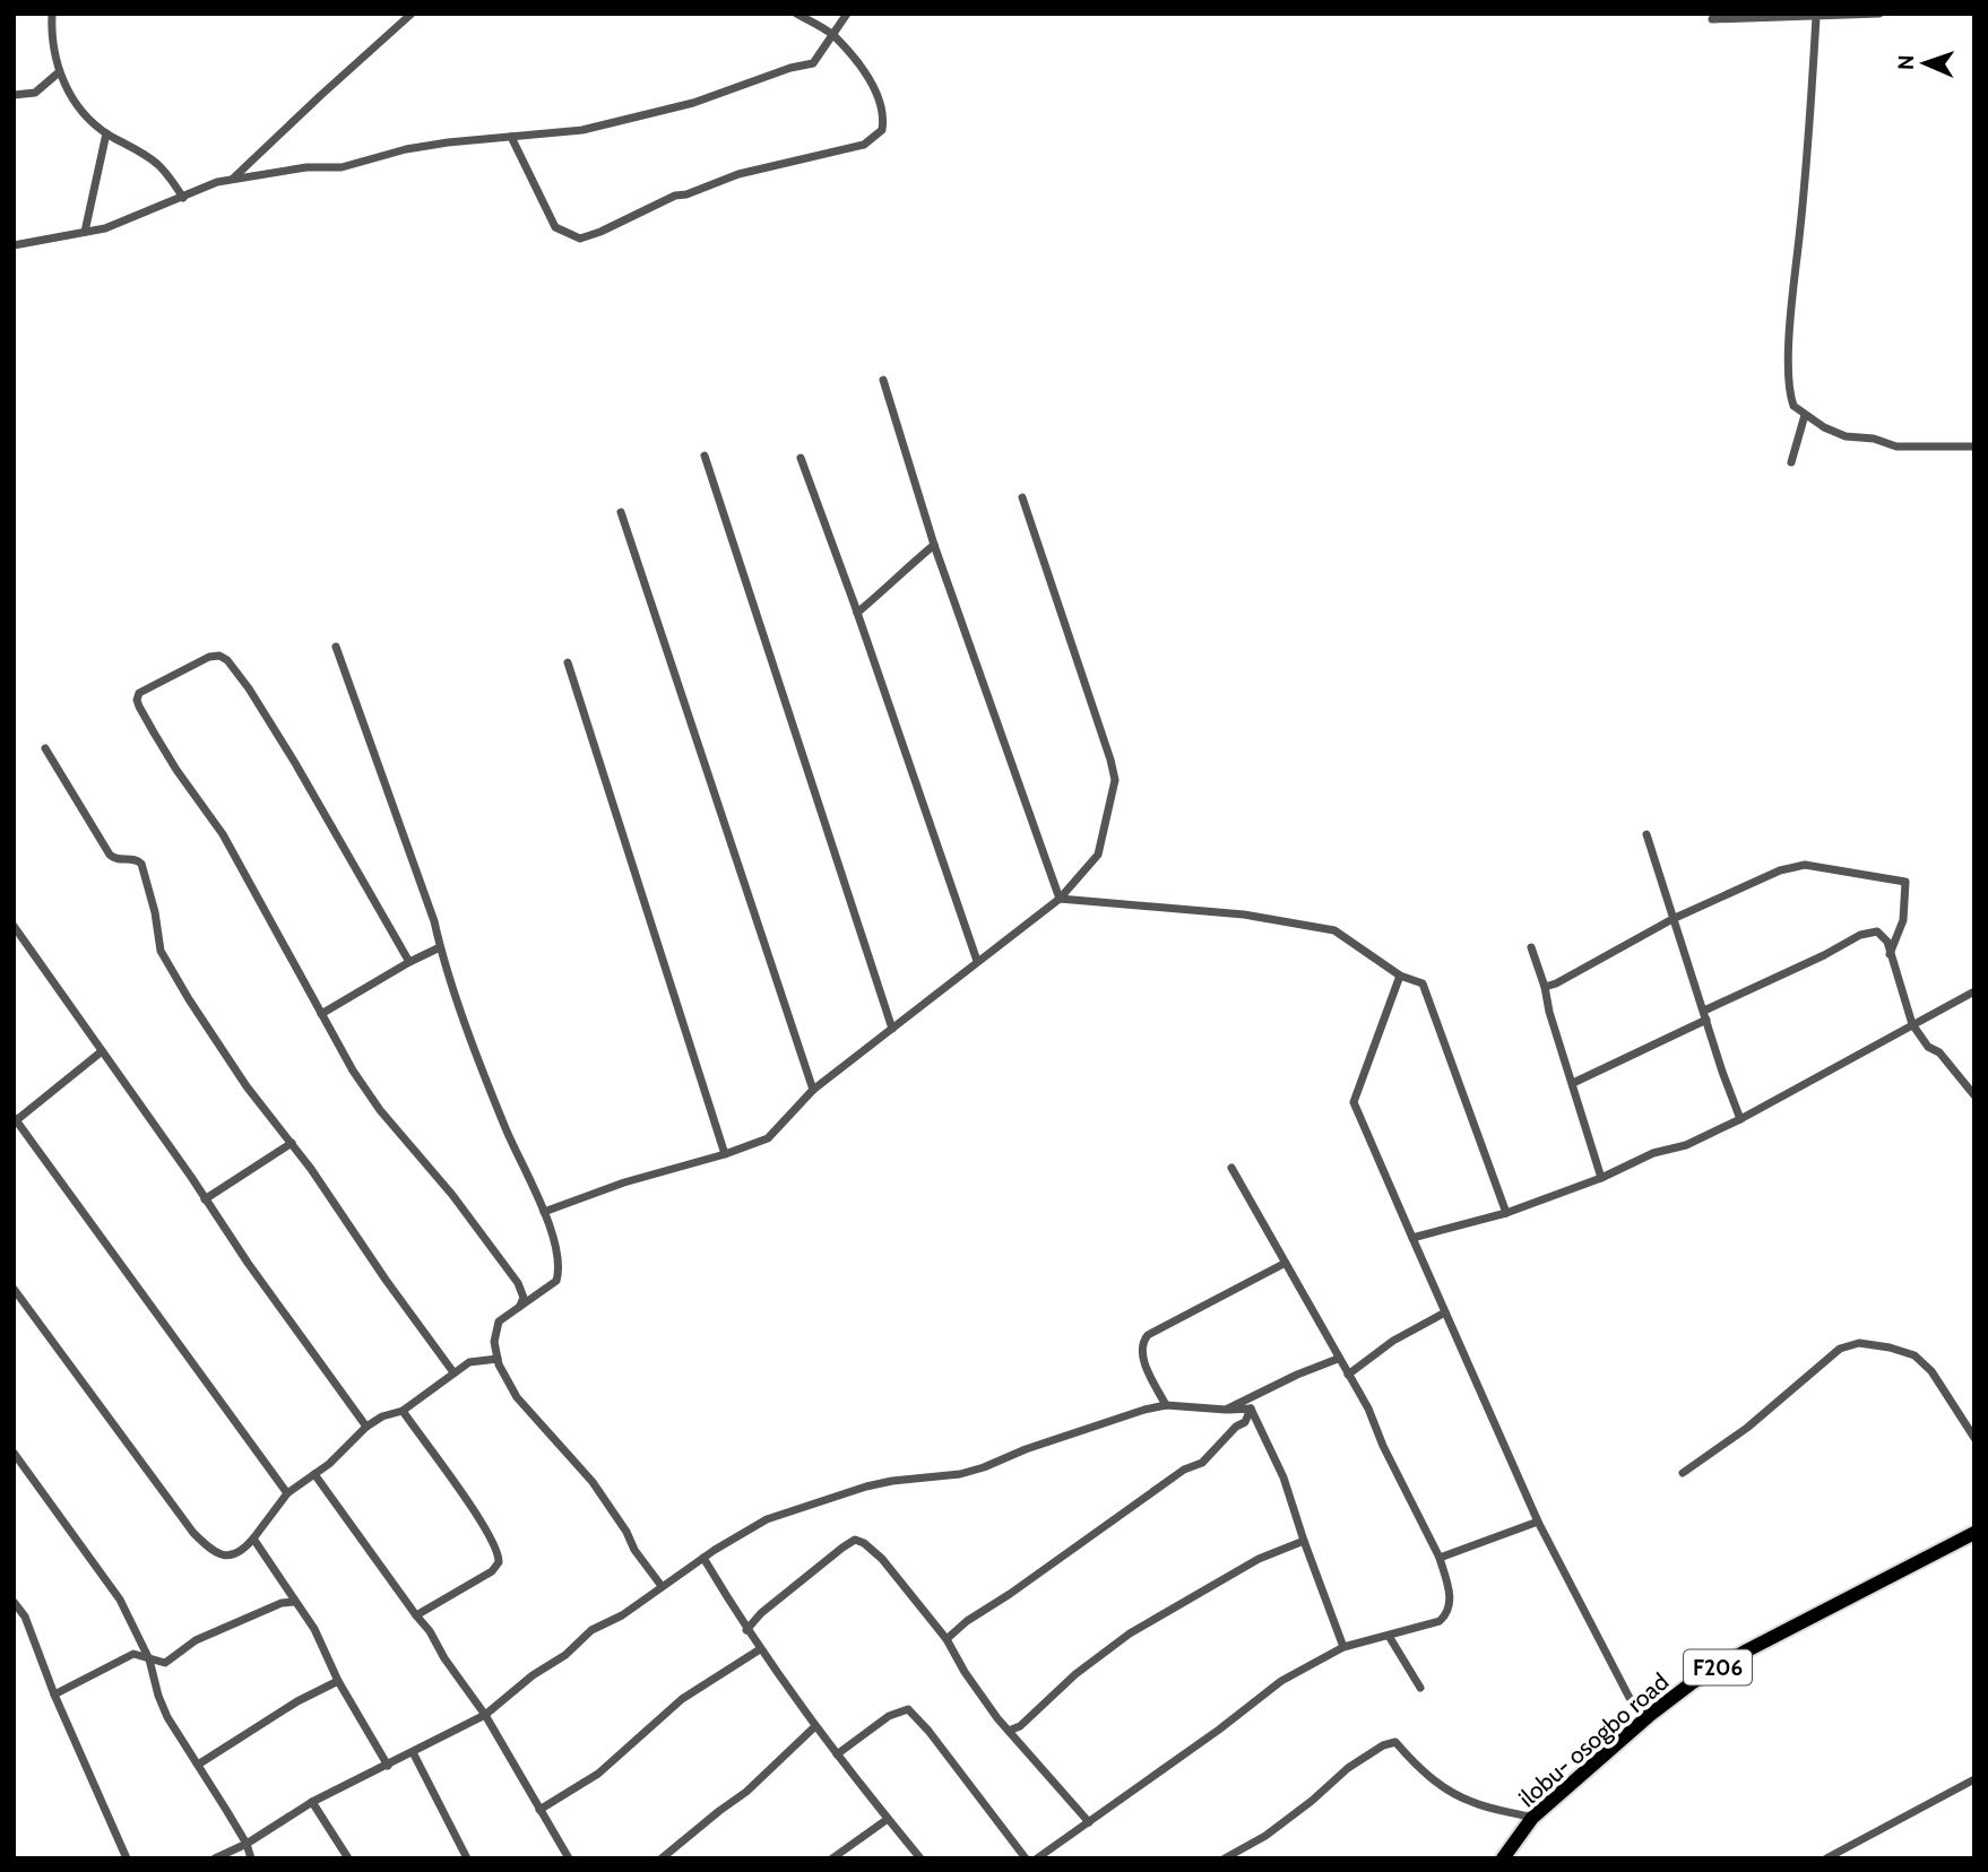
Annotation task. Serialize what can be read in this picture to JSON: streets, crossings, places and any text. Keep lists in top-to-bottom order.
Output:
{
  "streets": {
    "main road": ["F206", "ilobu- osogbo road"]
  },
  "north": "left"
}
